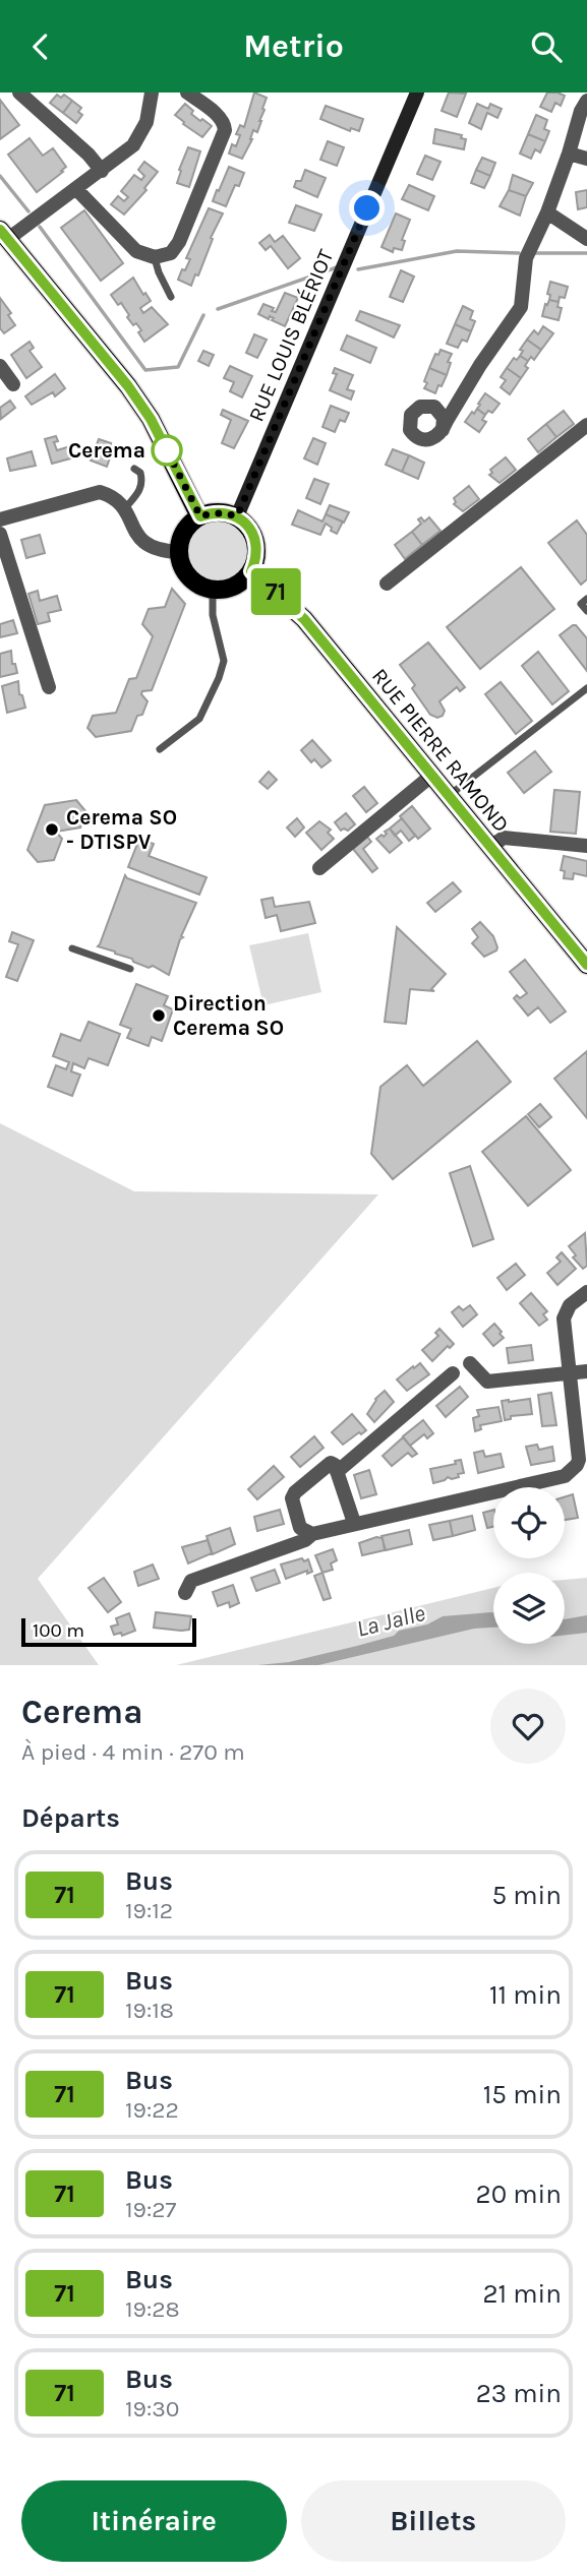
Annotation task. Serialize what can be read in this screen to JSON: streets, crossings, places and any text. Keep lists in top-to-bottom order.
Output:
{
  "streets": {
    "main road": ["RUE PIERRE RAMOND"],
    "street": ["RUE LOUIS BLÉRIOT"]
  },
  "crossings": [
    ["RUE LOUIS BLÉRIOT", "RUE PIERRE RAMOND"]
  ],
  "water": ["La Jalle"],
  "places": ["Cerema", "Cerema SO - DTISPV", "Direction Cerema SO"],
  "lines": ["bus line 71"],
  "scale_bar": "100 m",
  "page": {
    "header": "Metrio",
    "on_map": "71",
    "scale": "100 m",
    "heading": [
      ["Cerema", "À pied · 4 min · 270 m"],
      "Départs"
    ],
    "list": [
      {
        "mark": "71",
        "name": "Bus",
        "note": "19:12",
        "value": "5 min"
      },
      {
        "mark": "71",
        "name": "Bus",
        "note": "19:18",
        "value": "11 min"
      },
      {
        "mark": "71",
        "name": "Bus",
        "note": "19:22",
        "value": "15 min"
      },
      {
        "mark": "71",
        "name": "Bus",
        "note": "19:27",
        "value": "20 min"
      },
      {
        "mark": "71",
        "name": "Bus",
        "note": "19:28",
        "value": "21 min"
      },
      {
        "mark": "71",
        "name": "Bus",
        "note": "19:30",
        "value": "23 min"
      }
    ],
    "buttons": ["Itinéraire", "Billets"]
  }
}
